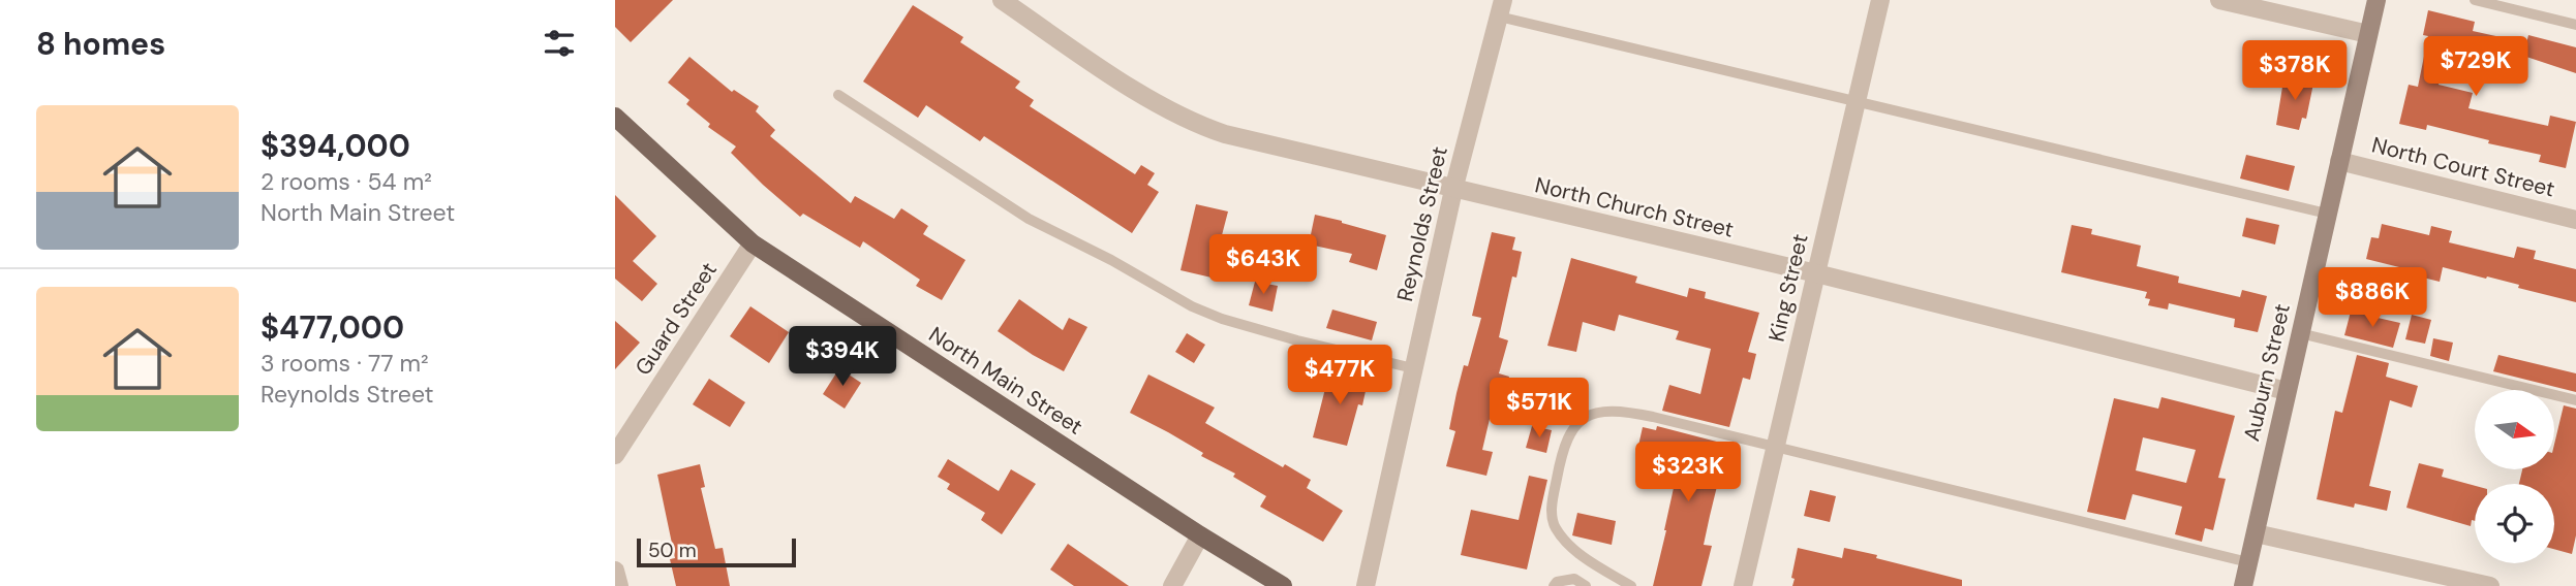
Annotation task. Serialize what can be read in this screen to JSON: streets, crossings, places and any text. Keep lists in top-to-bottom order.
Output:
{
  "streets": {
    "main road": ["Auburn Street", "North Main Street"],
    "street": [
      "North Court Street",
      "North Church Street",
      "Reynolds Street",
      "King Street",
      "Guard Street"
    ]
  },
  "crossings": [
    ["North Court Street", "Auburn Street"],
    ["North Church Street", "Reynolds Street"],
    ["North Church Street", "King Street"],
    ["North Church Street", "Auburn Street"],
    ["Guard Street", "North Main Street"]
  ],
  "scale_bar": "50 m",
  "north": "right",
  "page": {
    "heading": "8 homes",
    "price": [
      "$729K",
      "$378K",
      "$643K",
      "$886K",
      "$394K",
      "$477K",
      "$571K",
      "$323K"
    ],
    "list": [
      {
        "name": "$394,000",
        "note": "2 rooms · 54 m² · North Main Street"
      },
      {
        "name": "$477,000",
        "note": "3 rooms · 77 m² · Reynolds Street"
      }
    ],
    "scale": "50 m"
  }
}
